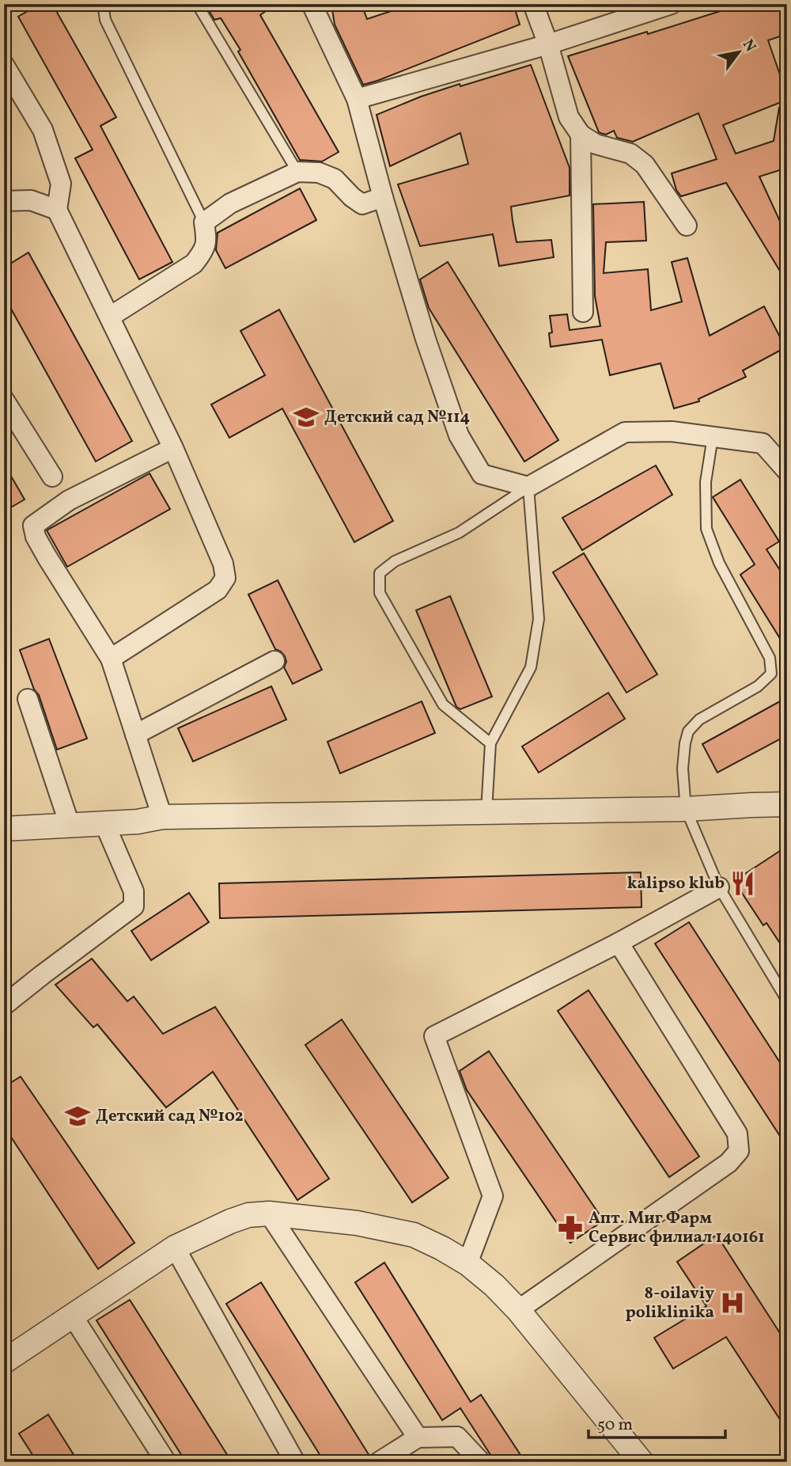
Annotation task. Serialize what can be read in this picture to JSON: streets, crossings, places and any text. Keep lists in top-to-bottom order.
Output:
{
  "places": {
    "school or university": ["Детский сад №114", "Детский сад №102"],
    "restaurant": ["kalipso klub"],
    "pharmacy": ["Апт. Миг Фарм Сервис филиал 140161"],
    "hospital": ["8-oilaviy poliklinika"]
  },
  "scale_bar": "50 m",
  "north": "top right"
}
